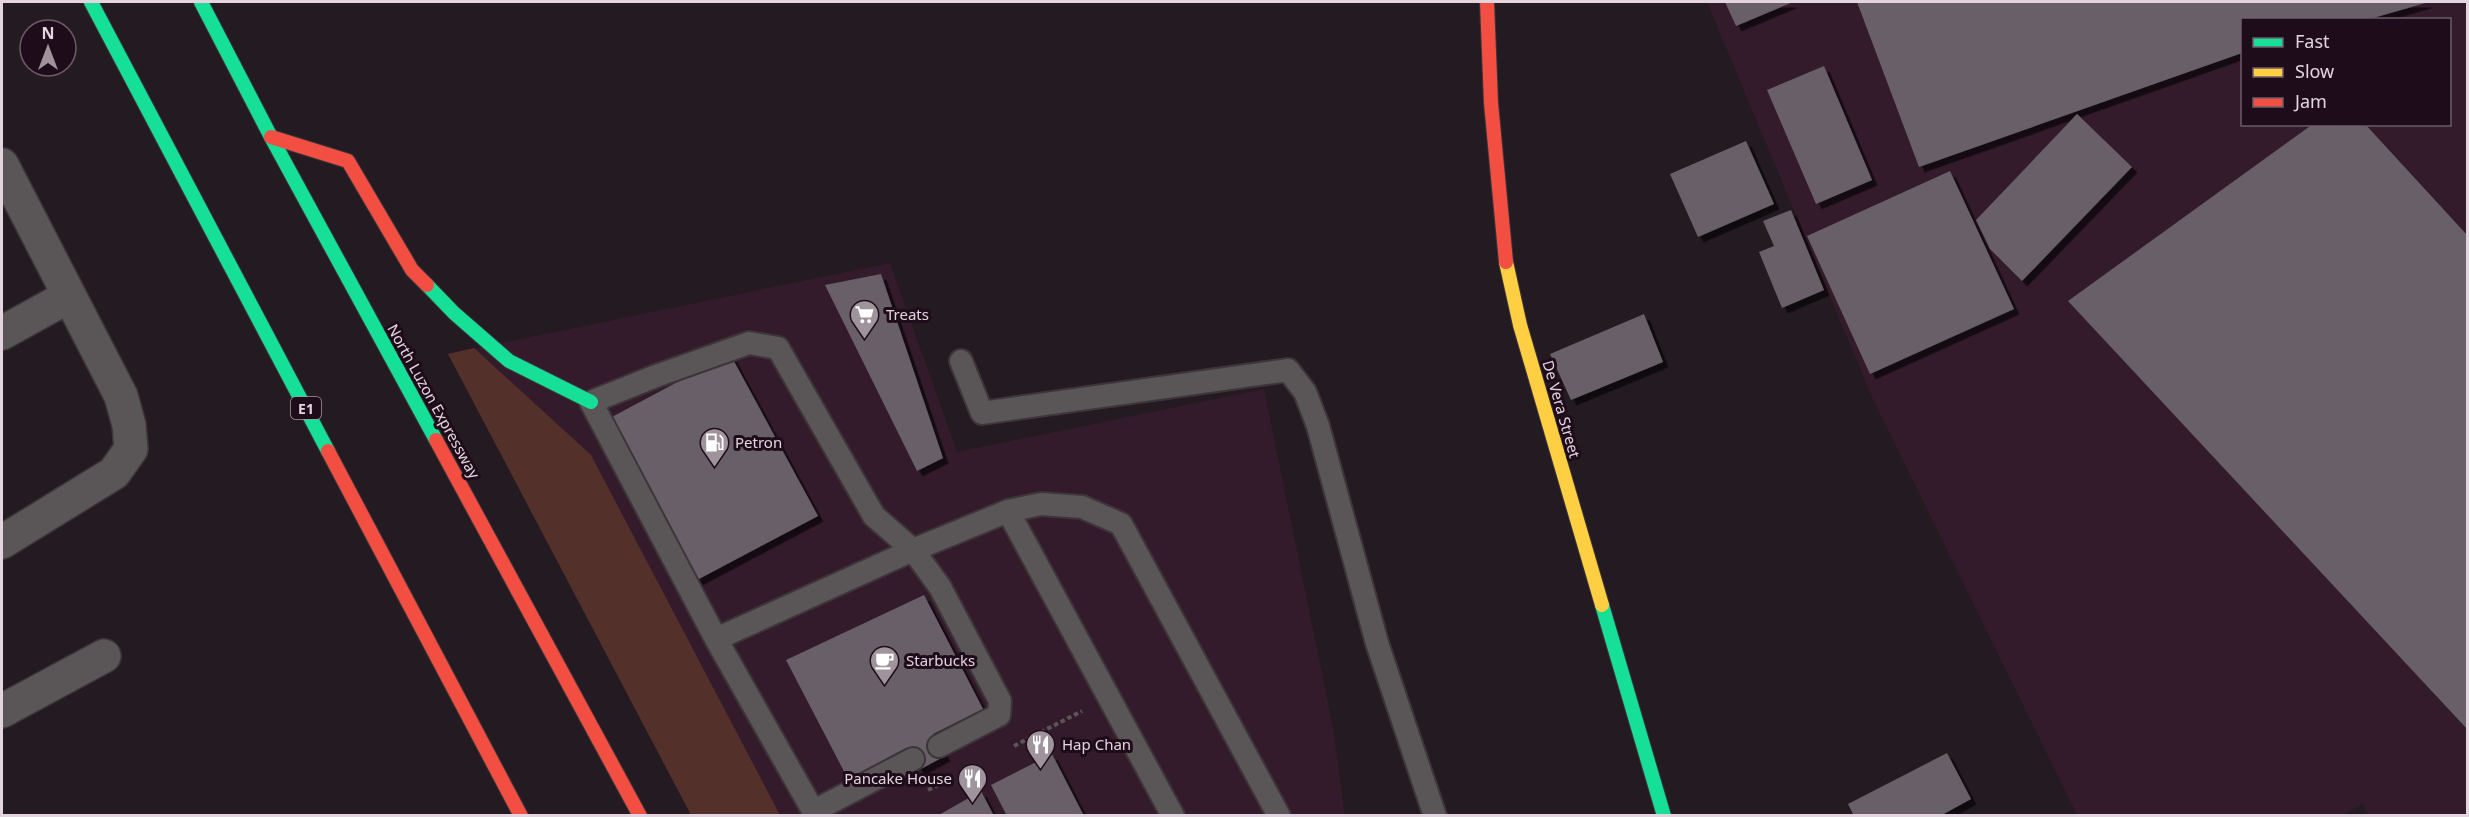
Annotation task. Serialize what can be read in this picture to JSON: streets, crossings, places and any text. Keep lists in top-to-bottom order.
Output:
{
  "streets": {
    "main road": ["North Luzon Expressway", "E1", "De Vera Street"]
  },
  "places": {
    "supermarket": ["Treats"],
    "fuel station": ["Petron"],
    "cafe": ["Starbucks"],
    "restaurant": ["Hap Chan", "Pancake House"]
  },
  "legend": ["Fast", "Slow", "Jam"],
  "north": "top"
}
